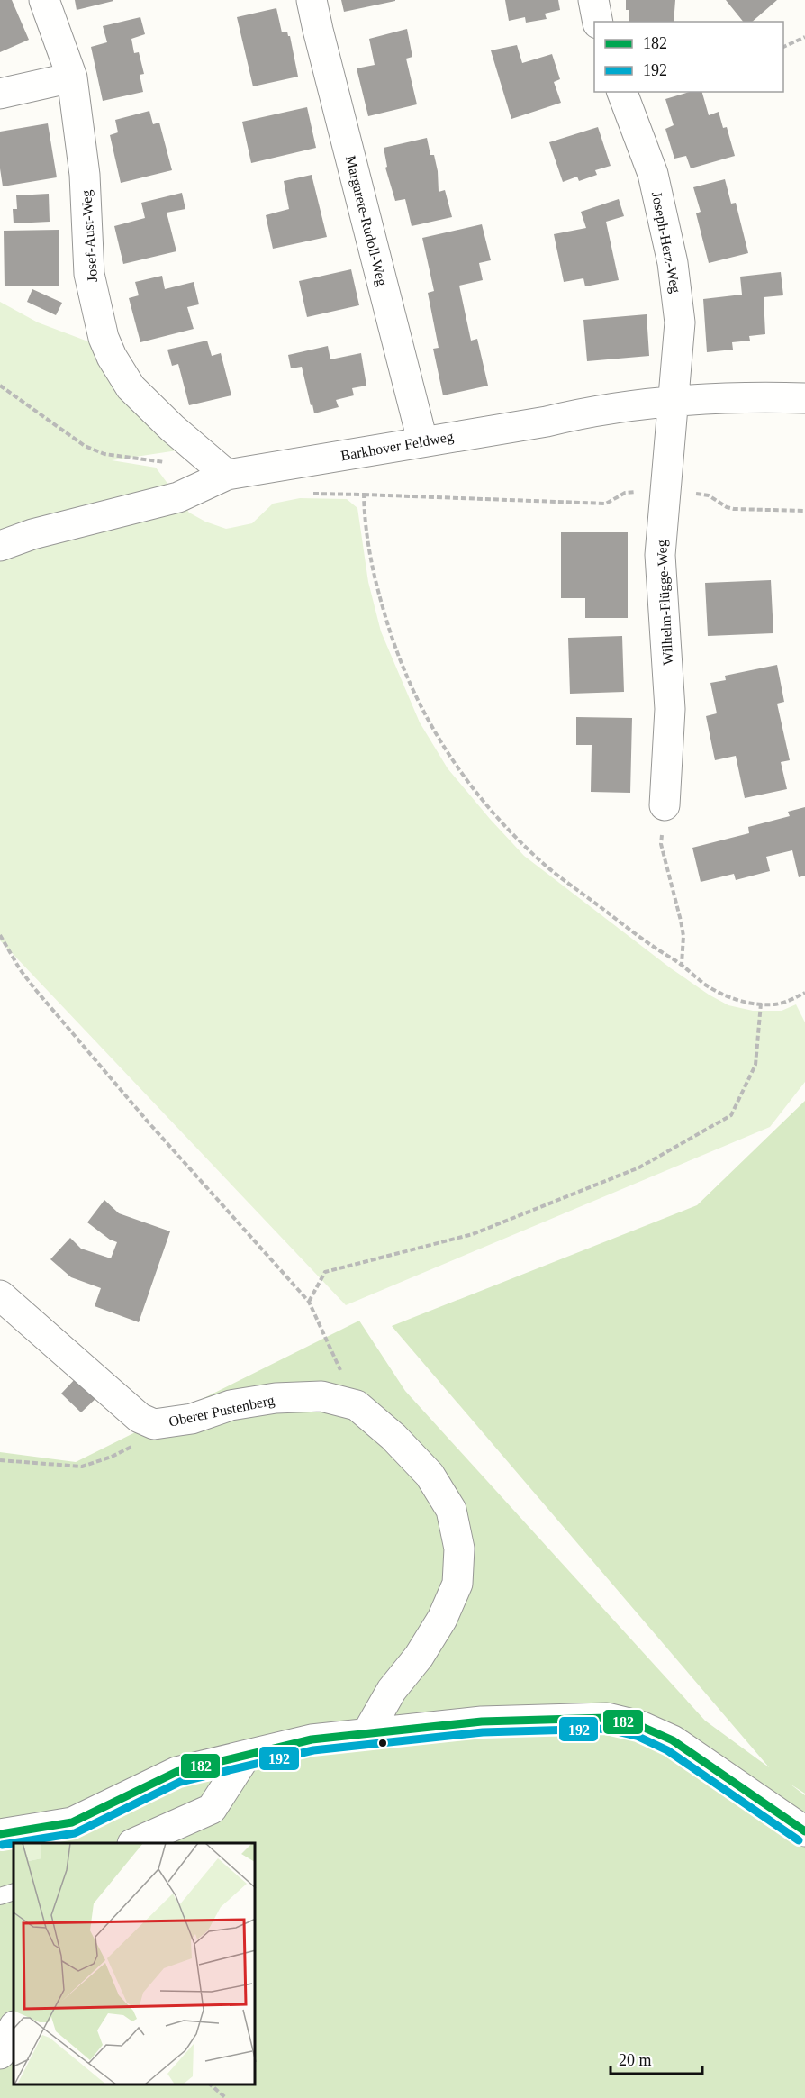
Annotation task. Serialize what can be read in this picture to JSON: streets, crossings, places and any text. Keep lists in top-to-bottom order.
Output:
{
  "streets": {
    "street": [
      "Margarete-Rudoll-Weg",
      "Josef-Aust-Weg",
      "Joseph-Herz-Weg",
      "Barkhover Feldweg",
      "Wilhelm-Flügge-Weg",
      "Oberer Pustenberg"
    ]
  },
  "crossings": [
    ["Margarete-Rudoll-Weg", "Barkhover Feldweg"],
    ["Josef-Aust-Weg", "Barkhover Feldweg"],
    ["Joseph-Herz-Weg", "Barkhover Feldweg"],
    ["Joseph-Herz-Weg", "Wilhelm-Flügge-Weg"],
    ["Barkhover Feldweg", "Wilhelm-Flügge-Weg"]
  ],
  "lines": ["transit line 182", "transit line 192"],
  "legend": ["182", "192"],
  "scale_bar": "20 m"
}
